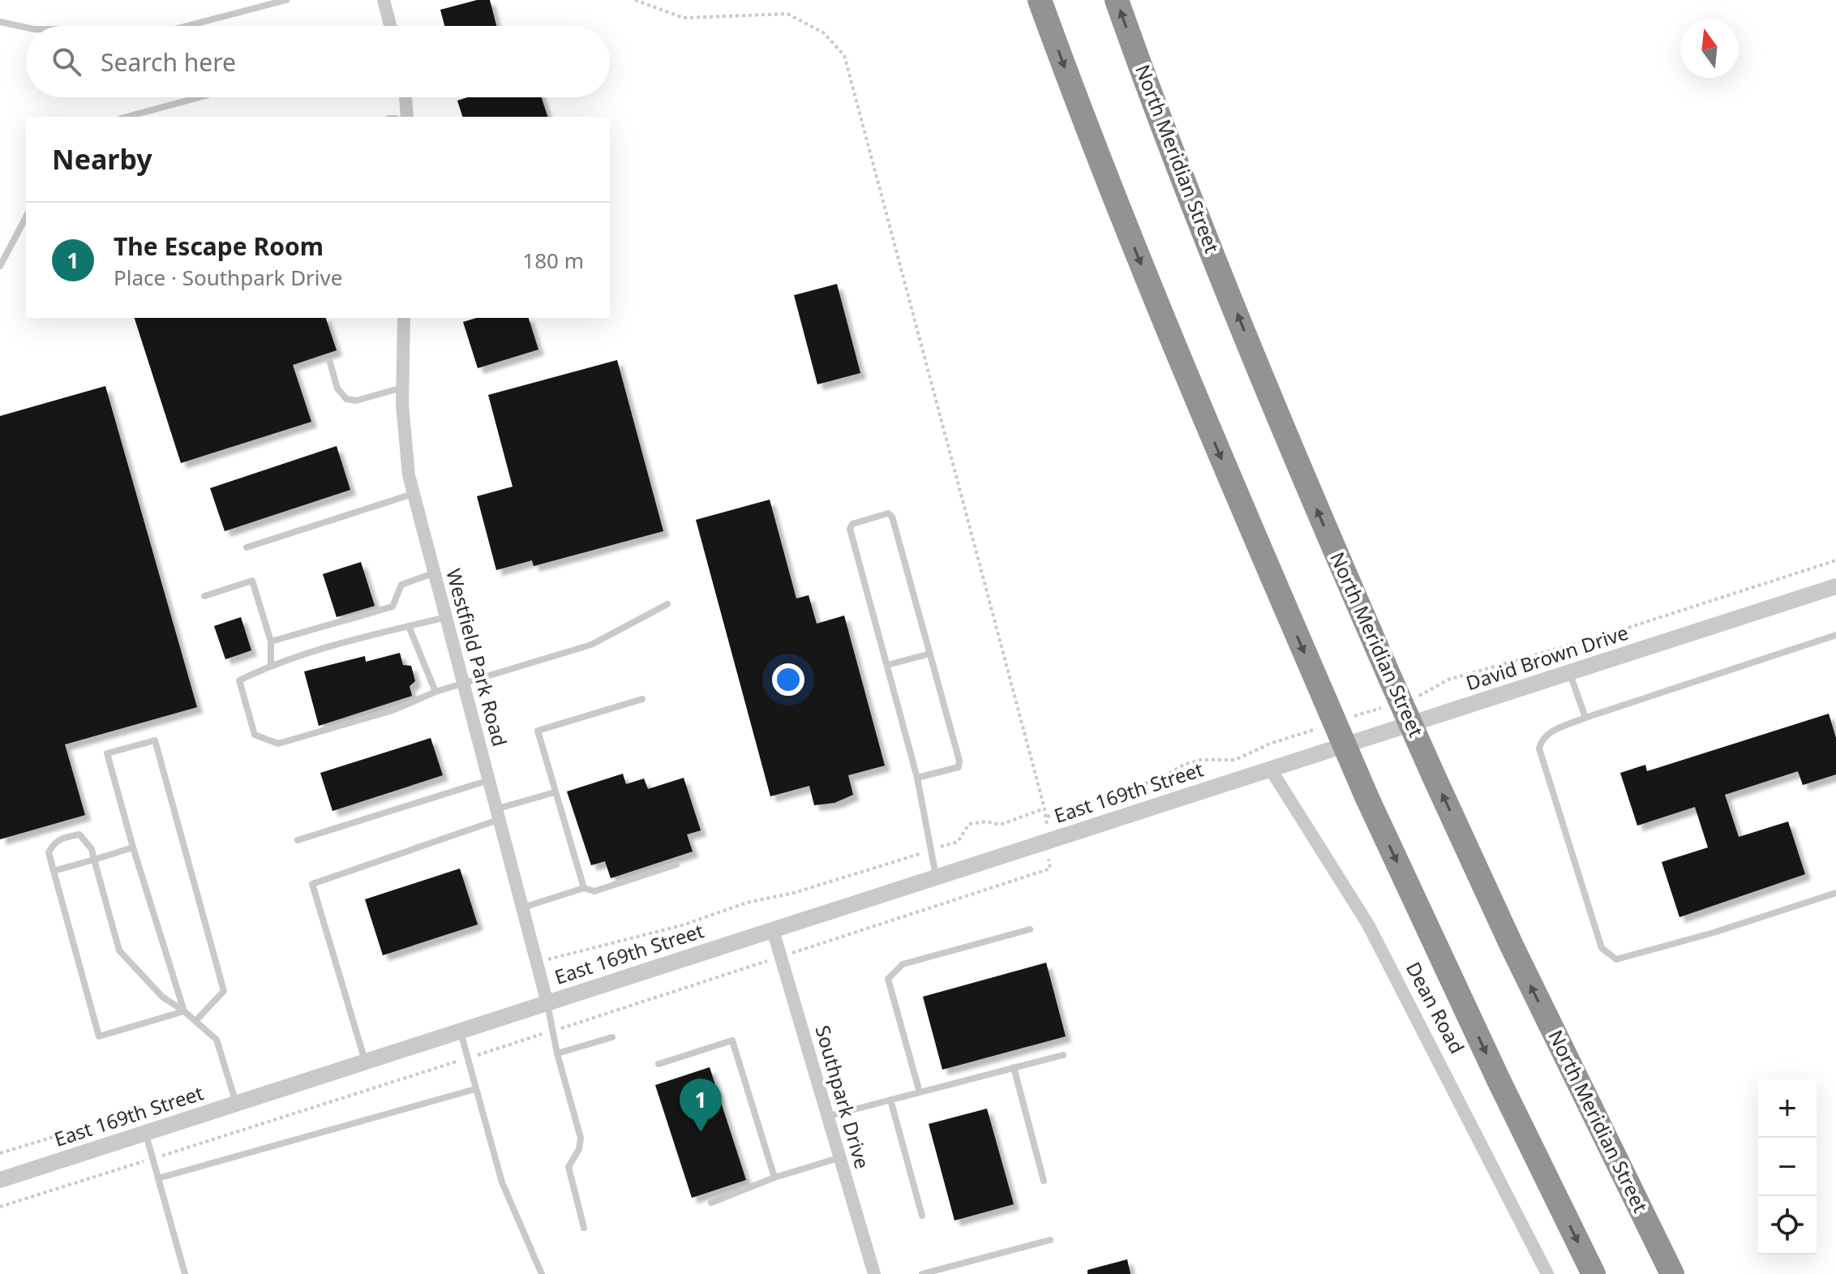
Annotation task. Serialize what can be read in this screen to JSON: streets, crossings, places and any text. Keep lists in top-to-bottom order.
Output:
{
  "streets": {
    "highway": ["North Meridian Street"],
    "street": [
      "Westfield Park Road",
      "David Brown Drive",
      "East 169th Street",
      "Dean Road",
      "Southpark Drive"
    ]
  },
  "crossings": [
    ["Westfield Park Road", "East 169th Street"],
    ["David Brown Drive", "East 169th Street"],
    ["David Brown Drive", "Dean Road"],
    ["East 169th Street", "Dean Road"],
    ["East 169th Street", "Southpark Drive"]
  ],
  "north": "top",
  "page": {
    "search": "Search here",
    "heading": "Nearby",
    "list": [
      {
        "mark": "1",
        "name": "The Escape Room",
        "note": "Place · Southpark Drive",
        "value": "180 m"
      }
    ],
    "pins": "1",
    "map_buttons": ["+", "−"]
  }
}
